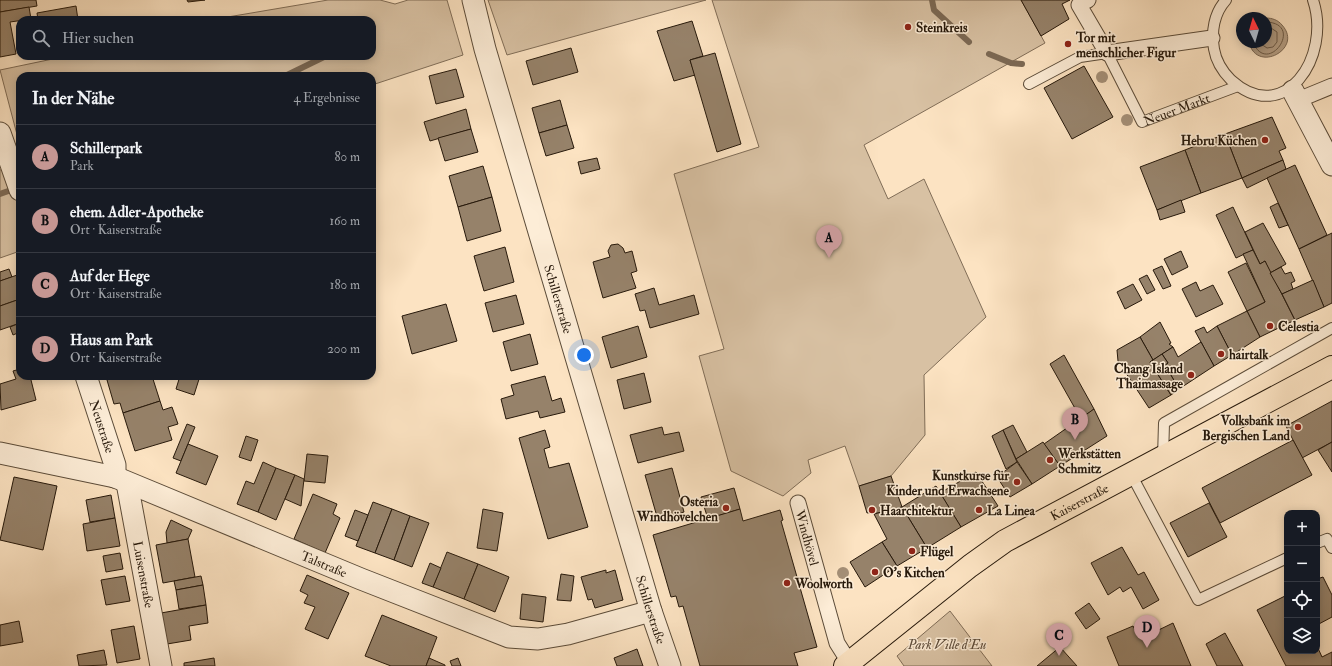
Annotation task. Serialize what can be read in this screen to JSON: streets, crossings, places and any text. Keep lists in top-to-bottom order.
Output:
{
  "streets": {
    "main road": ["Kaiserstraße"],
    "street": [
      "Neuer Markt",
      "Schillerstraße",
      "Neustraße",
      "Windhövel",
      "Talstraße",
      "Luisenstraße"
    ]
  },
  "crossings": [
    ["Schillerstraße", "Talstraße"],
    ["Neustraße", "Talstraße"],
    ["Neustraße", "Luisenstraße"],
    ["Kaiserstraße", "Windhövel"],
    ["Talstraße", "Luisenstraße"]
  ],
  "parks": ["Park Ville d’Eu"],
  "places": [
    "Steinkreis",
    "Tor mit menschlicher Figur",
    "Hebru Küchen",
    "Celestia",
    "hairtalk",
    "Chang Island Thaimassage",
    "Volksbank im Bergischen Land",
    "Werkstätten Schmitz",
    "Kunstkurse für Kinder und Erwachsene",
    "Osteria Windhövelchen",
    "Haarchitektur",
    "La Linea",
    "Flügel",
    "O’s Kitchen",
    "Woolworth"
  ],
  "north": "top",
  "page": {
    "search": "Hier suchen",
    "heading": ["In der Nähe", "4 Ergebnisse"],
    "list": [
      {
        "mark": "A",
        "name": "Schillerpark",
        "note": "Park",
        "value": "80 m"
      },
      {
        "mark": "B",
        "name": "ehem. Adler-Apotheke",
        "note": "Ort · Kaiserstraße",
        "value": "160 m"
      },
      {
        "mark": "C",
        "name": "Auf der Hege",
        "note": "Ort · Kaiserstraße",
        "value": "180 m"
      },
      {
        "mark": "D",
        "name": "Haus am Park",
        "note": "Ort · Kaiserstraße",
        "value": "200 m"
      }
    ],
    "pins": [
      "A",
      "B",
      "D",
      "C"
    ],
    "map_buttons": ["+", "−"]
  }
}
